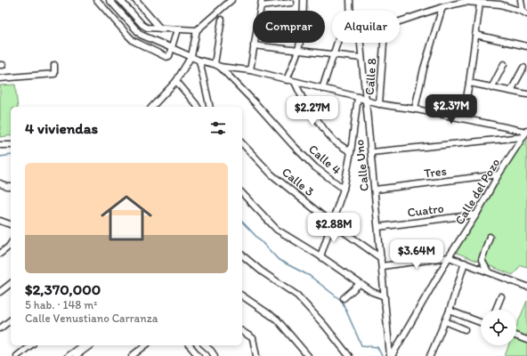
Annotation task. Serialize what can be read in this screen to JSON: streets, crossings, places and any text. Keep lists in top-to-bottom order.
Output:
{
  "streets": {
    "street": [
      "Calle 8",
      "Calle 4",
      "Calle Uno",
      "Tres",
      "Calle 3",
      "Calle del Pozo",
      "Cuatro"
    ]
  },
  "crossings": [
    ["Calle Uno", "Tres"],
    ["Calle Uno", "Calle 3"],
    ["Calle Uno", "Calle del Pozo"],
    ["Calle Uno", "Cuatro"],
    ["Tres", "Calle del Pozo"],
    ["Calle del Pozo", "Cuatro"]
  ],
  "page": {
    "chip": ["Comprar", "Alquilar"],
    "price": [
      "$2.37M",
      "$2.27M",
      "$2.88M",
      "$3.64M"
    ],
    "heading": "4 viviendas",
    "list": [
      {
        "name": "$2,370,000",
        "note": "5 hab. · 148 m² · Calle Venustiano Carranza"
      }
    ]
  }
}
